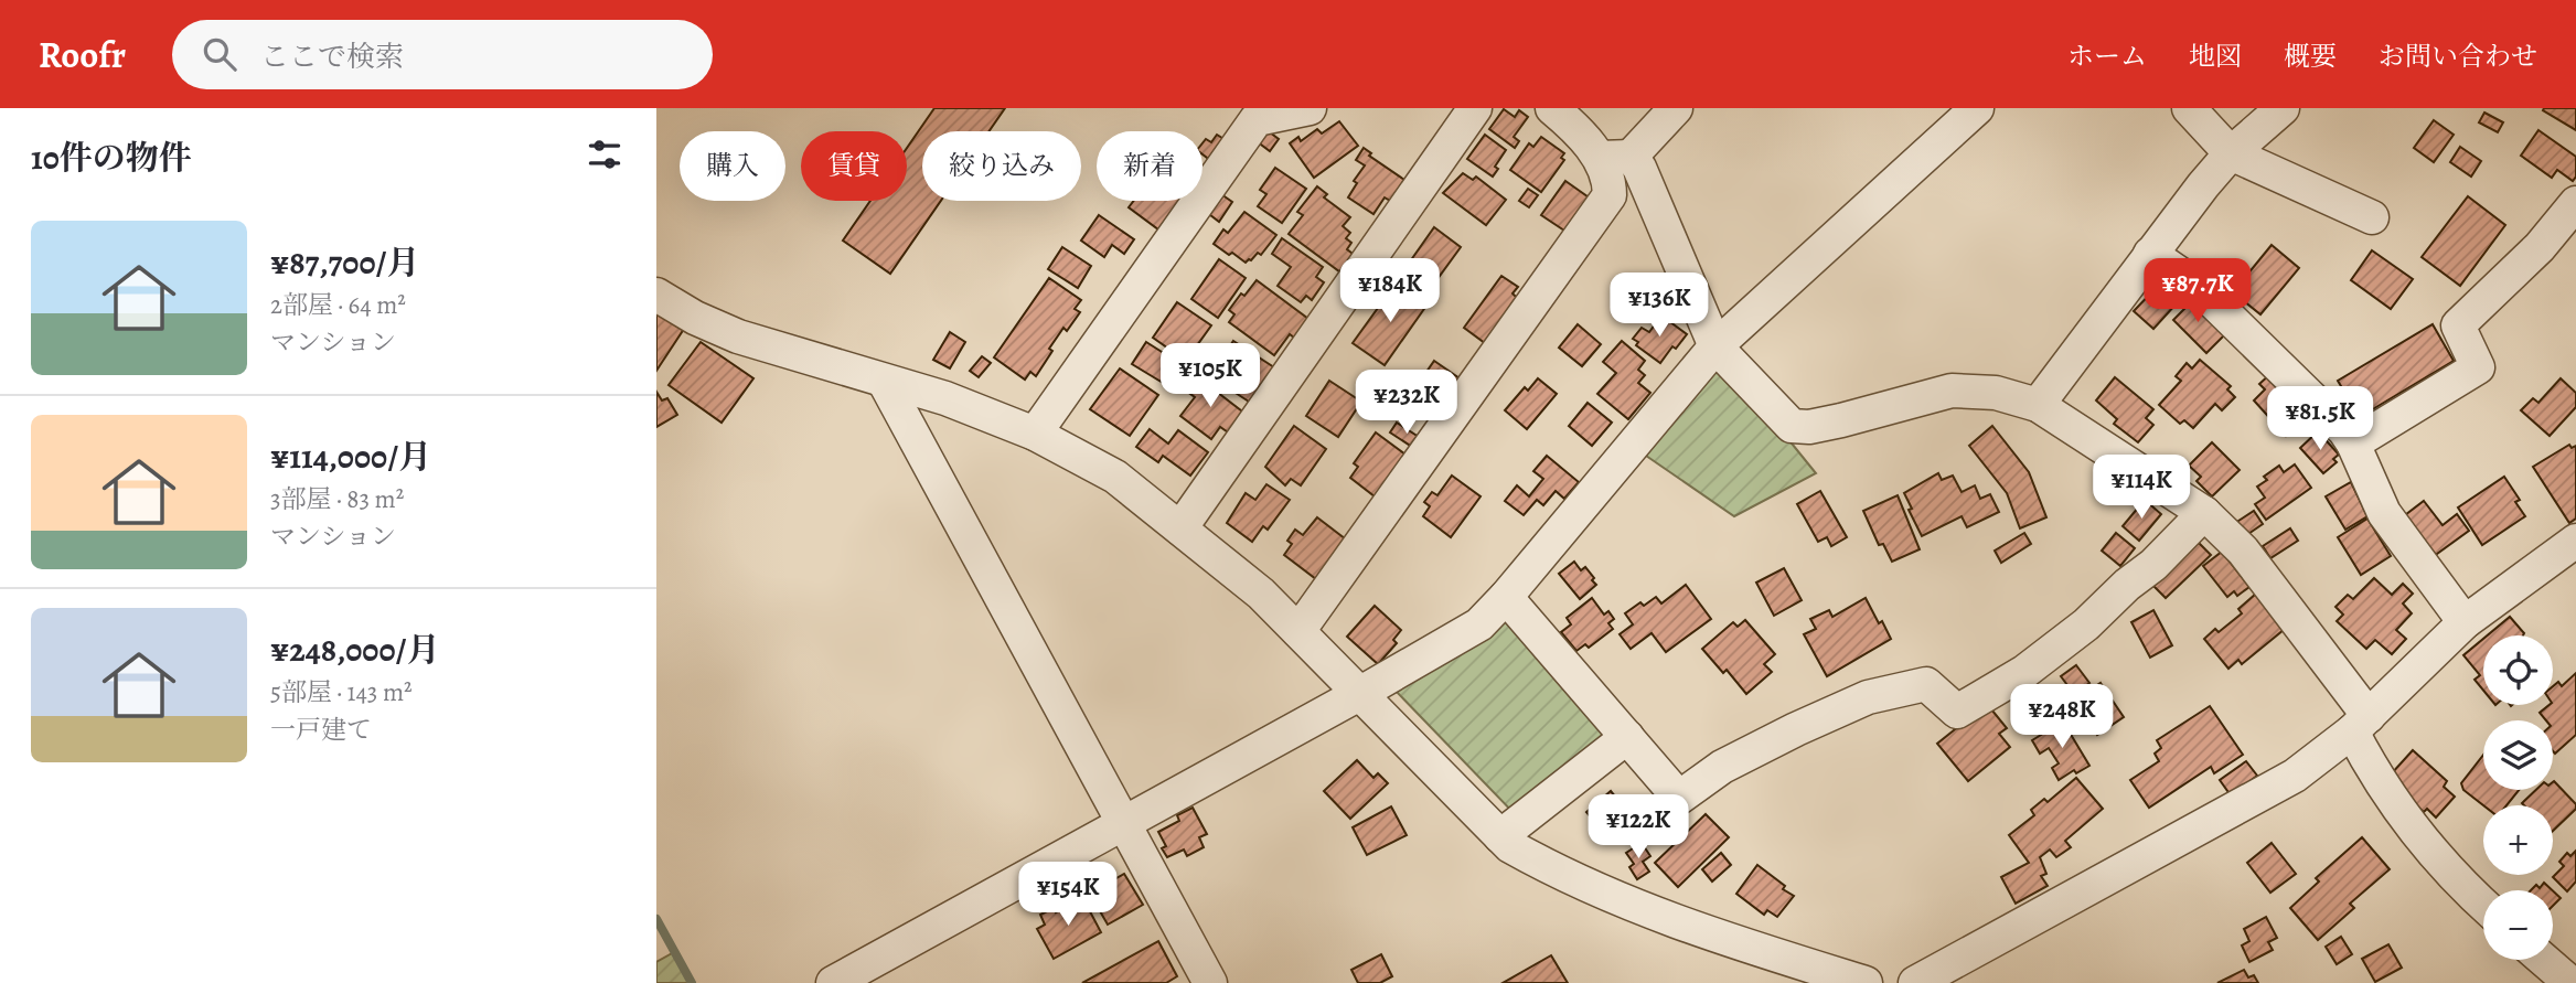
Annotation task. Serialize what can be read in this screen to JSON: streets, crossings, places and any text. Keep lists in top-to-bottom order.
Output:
{
  "page": {
    "header": "Roofr",
    "search": "ここで検索",
    "nav": [
      "ホーム",
      "地図",
      "概要",
      "お問い合わせ"
    ],
    "heading": "10件の物件",
    "chip": [
      "購入",
      "賃貸",
      "絞り込み",
      "新着"
    ],
    "list": [
      {
        "name": "¥87,700/月",
        "note": "2部屋 · 64 m² · マンション"
      },
      {
        "name": "¥114,000/月",
        "note": "3部屋 · 83 m² · マンション"
      },
      {
        "name": "¥248,000/月",
        "note": "5部屋 · 143 m² · 一戸建て"
      }
    ],
    "price": [
      "¥184K",
      "¥87.7K",
      "¥136K",
      "¥105K",
      "¥232K",
      "¥81.5K",
      "¥114K",
      "¥248K",
      "¥122K",
      "¥154K"
    ],
    "map_buttons": ["+", "−"]
  }
}
